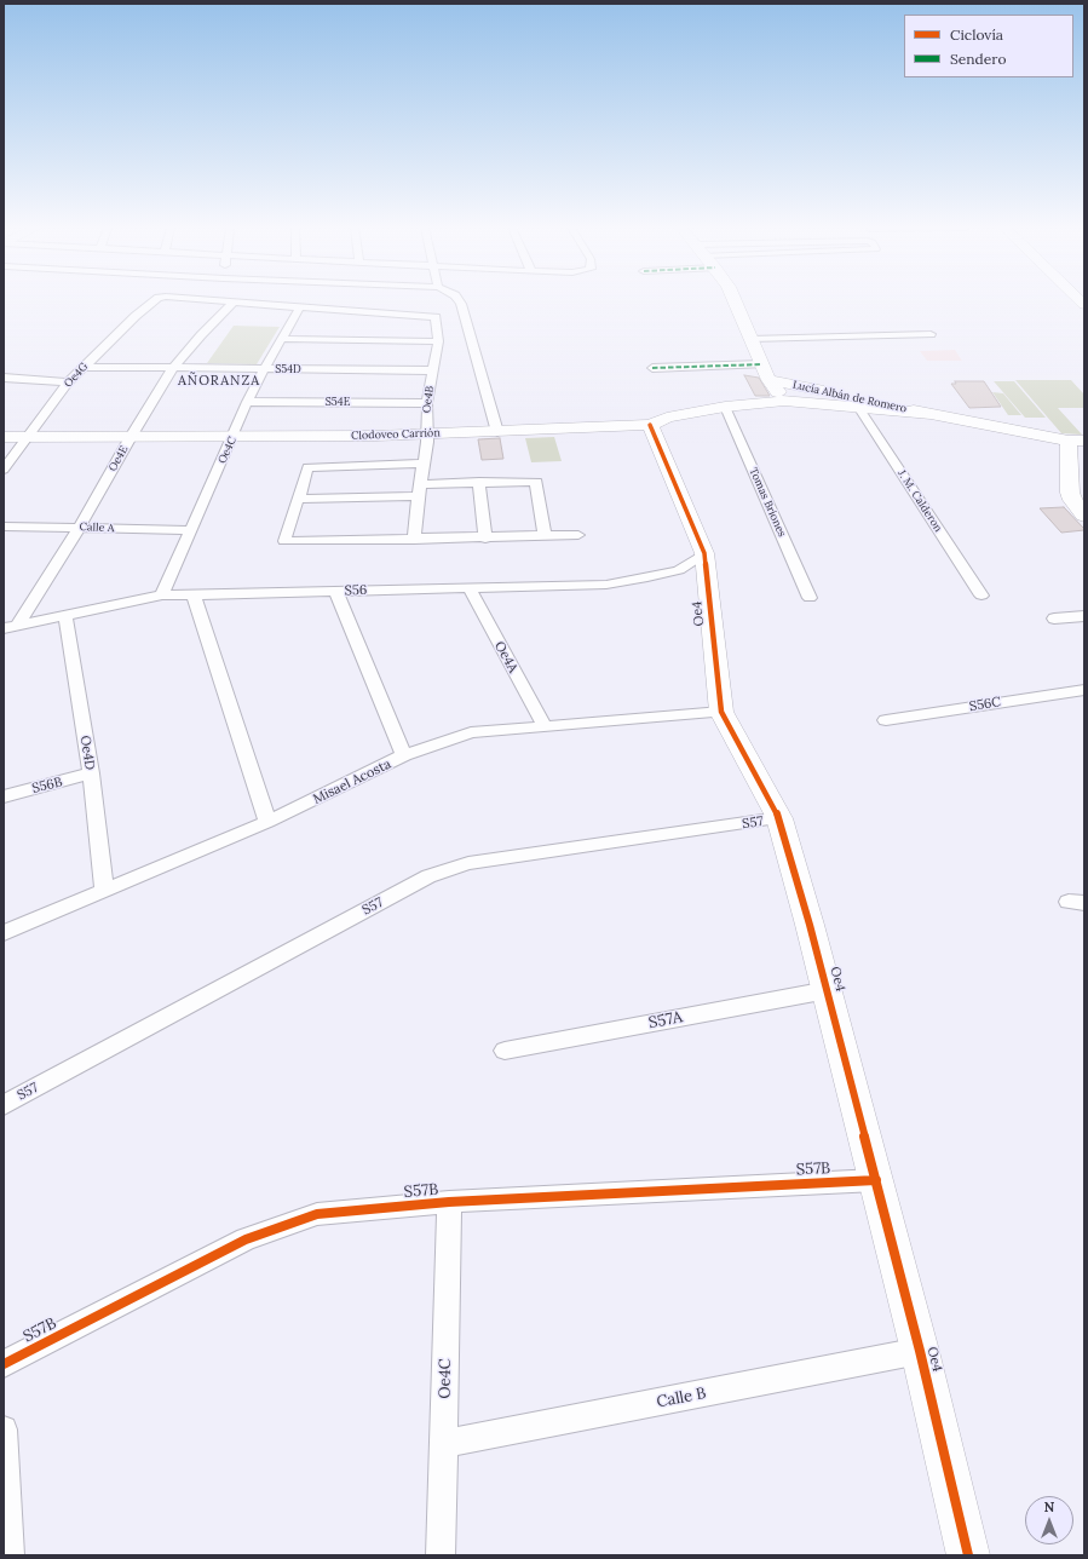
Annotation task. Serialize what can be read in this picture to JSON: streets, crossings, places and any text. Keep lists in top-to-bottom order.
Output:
{
  "streets": {
    "street": [
      "S54D",
      "Oe4G",
      "Lucía Albán de Romero",
      "Oe4B",
      "S54E",
      "Clodoveo Carrión",
      "Oe4C",
      "Oe4E",
      "J. M. Calderon",
      "Tomas Briones",
      "Calle A",
      "S56",
      "Oe4",
      "Oe4A",
      "S56C",
      "Oe4D",
      "Misael Acosta",
      "S56B",
      "S57",
      "S57A",
      "S57B",
      "Calle B"
    ]
  },
  "crossings": [
    ["S54D", "Oe4G"],
    ["S54D", "Oe4B"],
    ["S54D", "Oe4C"],
    ["S54D", "Oe4E"],
    ["Oe4G", "Clodoveo Carrión"],
    ["Oe4G", "Oe4E"],
    ["Lucía Albán de Romero", "Clodoveo Carrión"],
    ["Lucía Albán de Romero", "J. M. Calderon"],
    ["Oe4B", "S54E"],
    ["Oe4B", "Clodoveo Carrión"],
    ["Oe4B", "Oe4C"],
    ["S54E", "Oe4C"],
    ["Clodoveo Carrión", "Oe4C"],
    ["Clodoveo Carrión", "Oe4E"],
    ["Clodoveo Carrión", "Tomas Briones"],
    ["Clodoveo Carrión", "Oe4"],
    ["Oe4C", "Calle A"],
    ["Oe4C", "S56"],
    ["Oe4C", "S57B"],
    ["Oe4C", "Calle B"],
    ["Oe4E", "Calle A"],
    ["Oe4E", "S56"],
    ["S56", "Oe4"],
    ["S56", "Oe4A"],
    ["S56", "Oe4D"],
    ["Oe4", "Misael Acosta"],
    ["Oe4", "S57"],
    ["Oe4", "S57A"],
    ["Oe4", "S57B"],
    ["Oe4", "Calle B"],
    ["Oe4A", "Misael Acosta"],
    ["Oe4D", "Misael Acosta"],
    ["Oe4D", "S56B"]
  ],
  "districts": ["AÑORANZA"],
  "legend": ["Ciclovía", "Sendero"],
  "north": "top"
}
